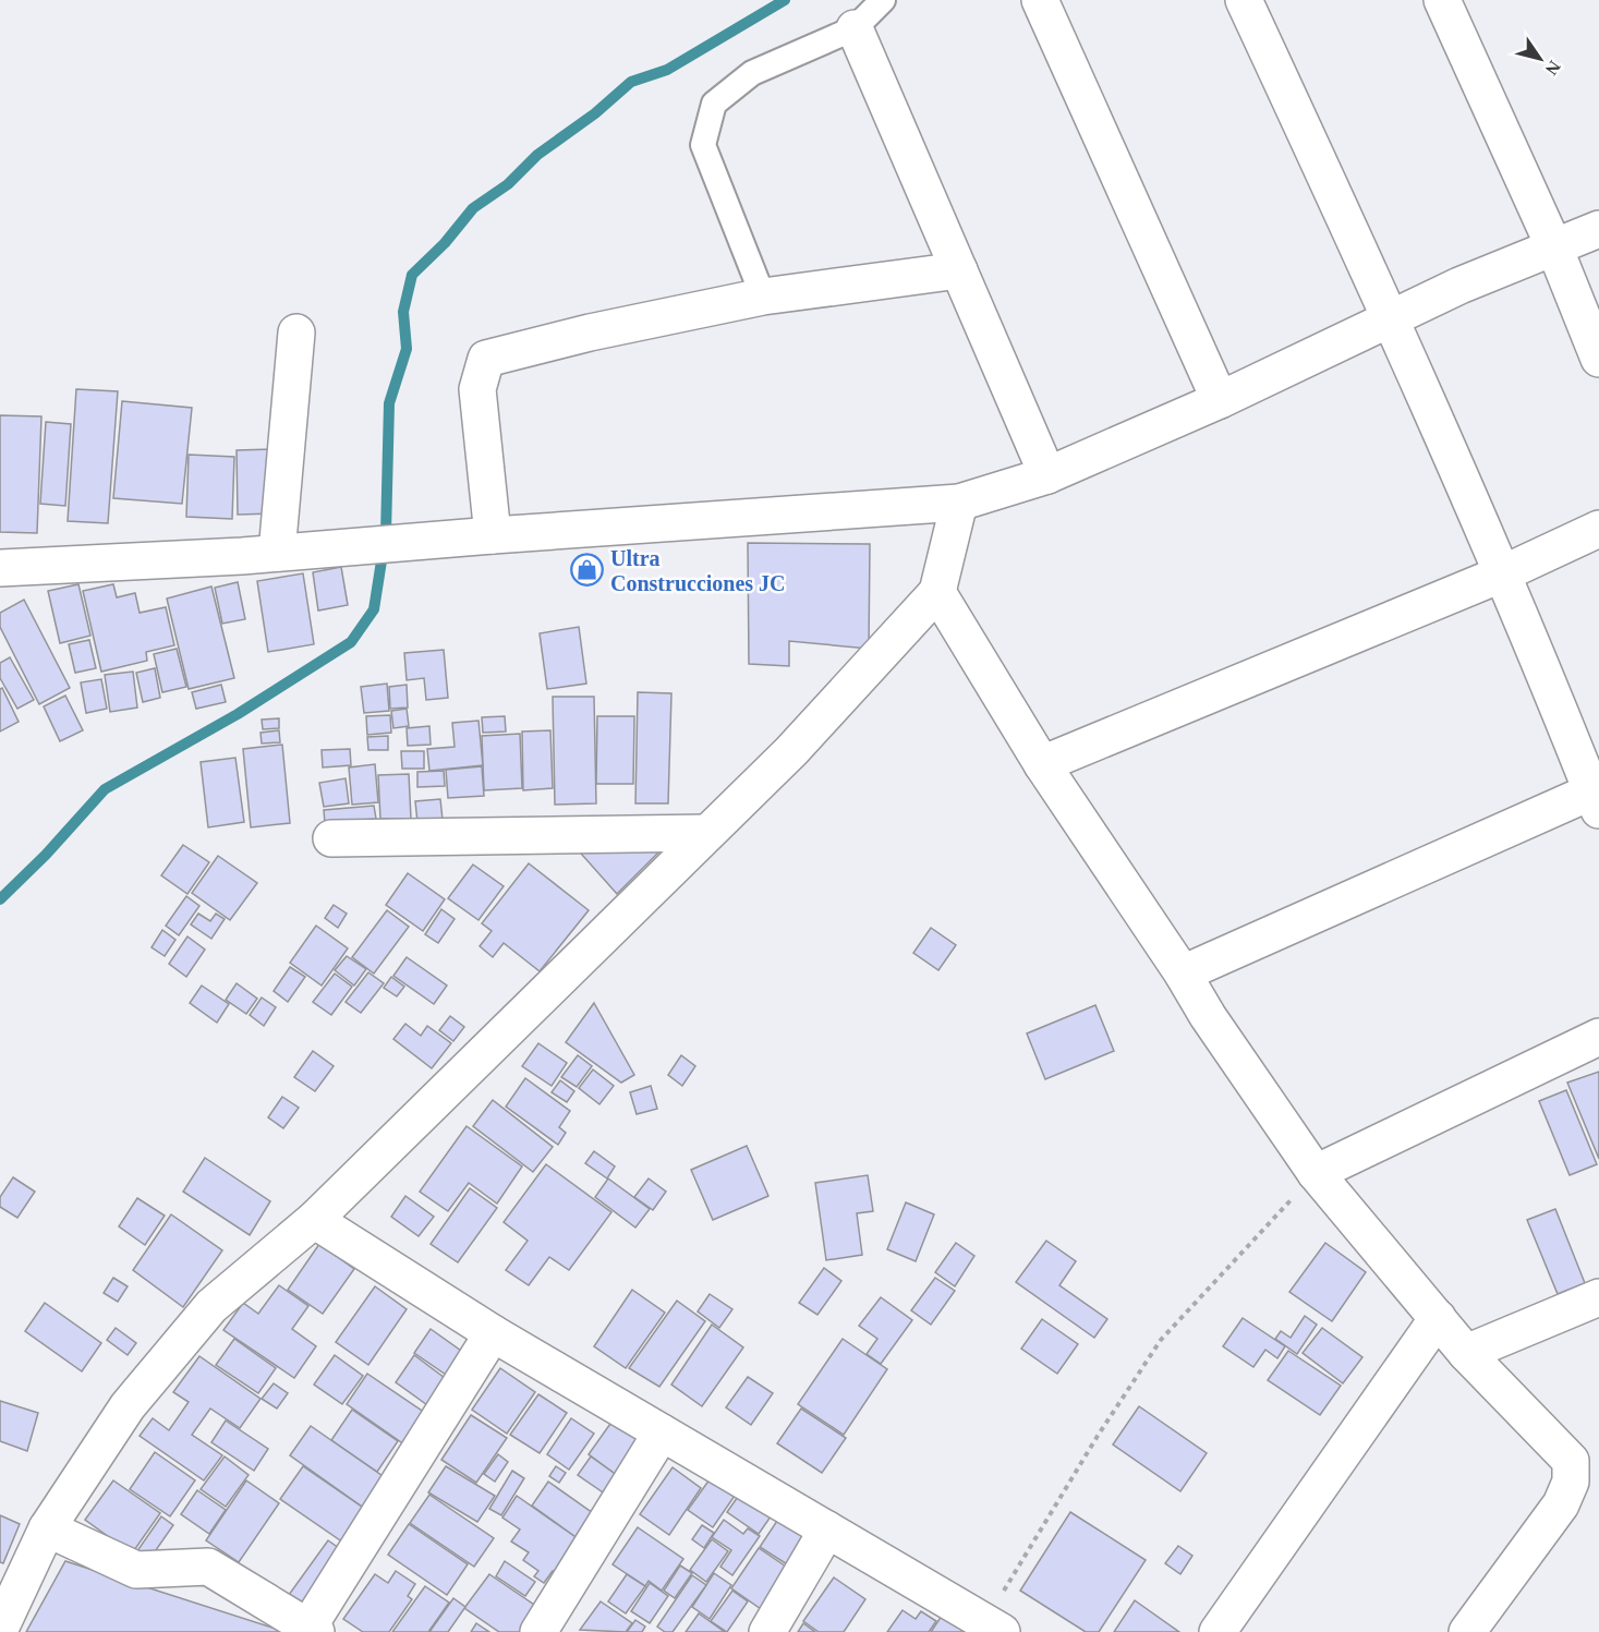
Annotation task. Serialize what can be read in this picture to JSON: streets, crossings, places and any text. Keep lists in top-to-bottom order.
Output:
{
  "places": {
    "shop": ["Ultra Construcciones JC"]
  },
  "north": "bottom right"
}
